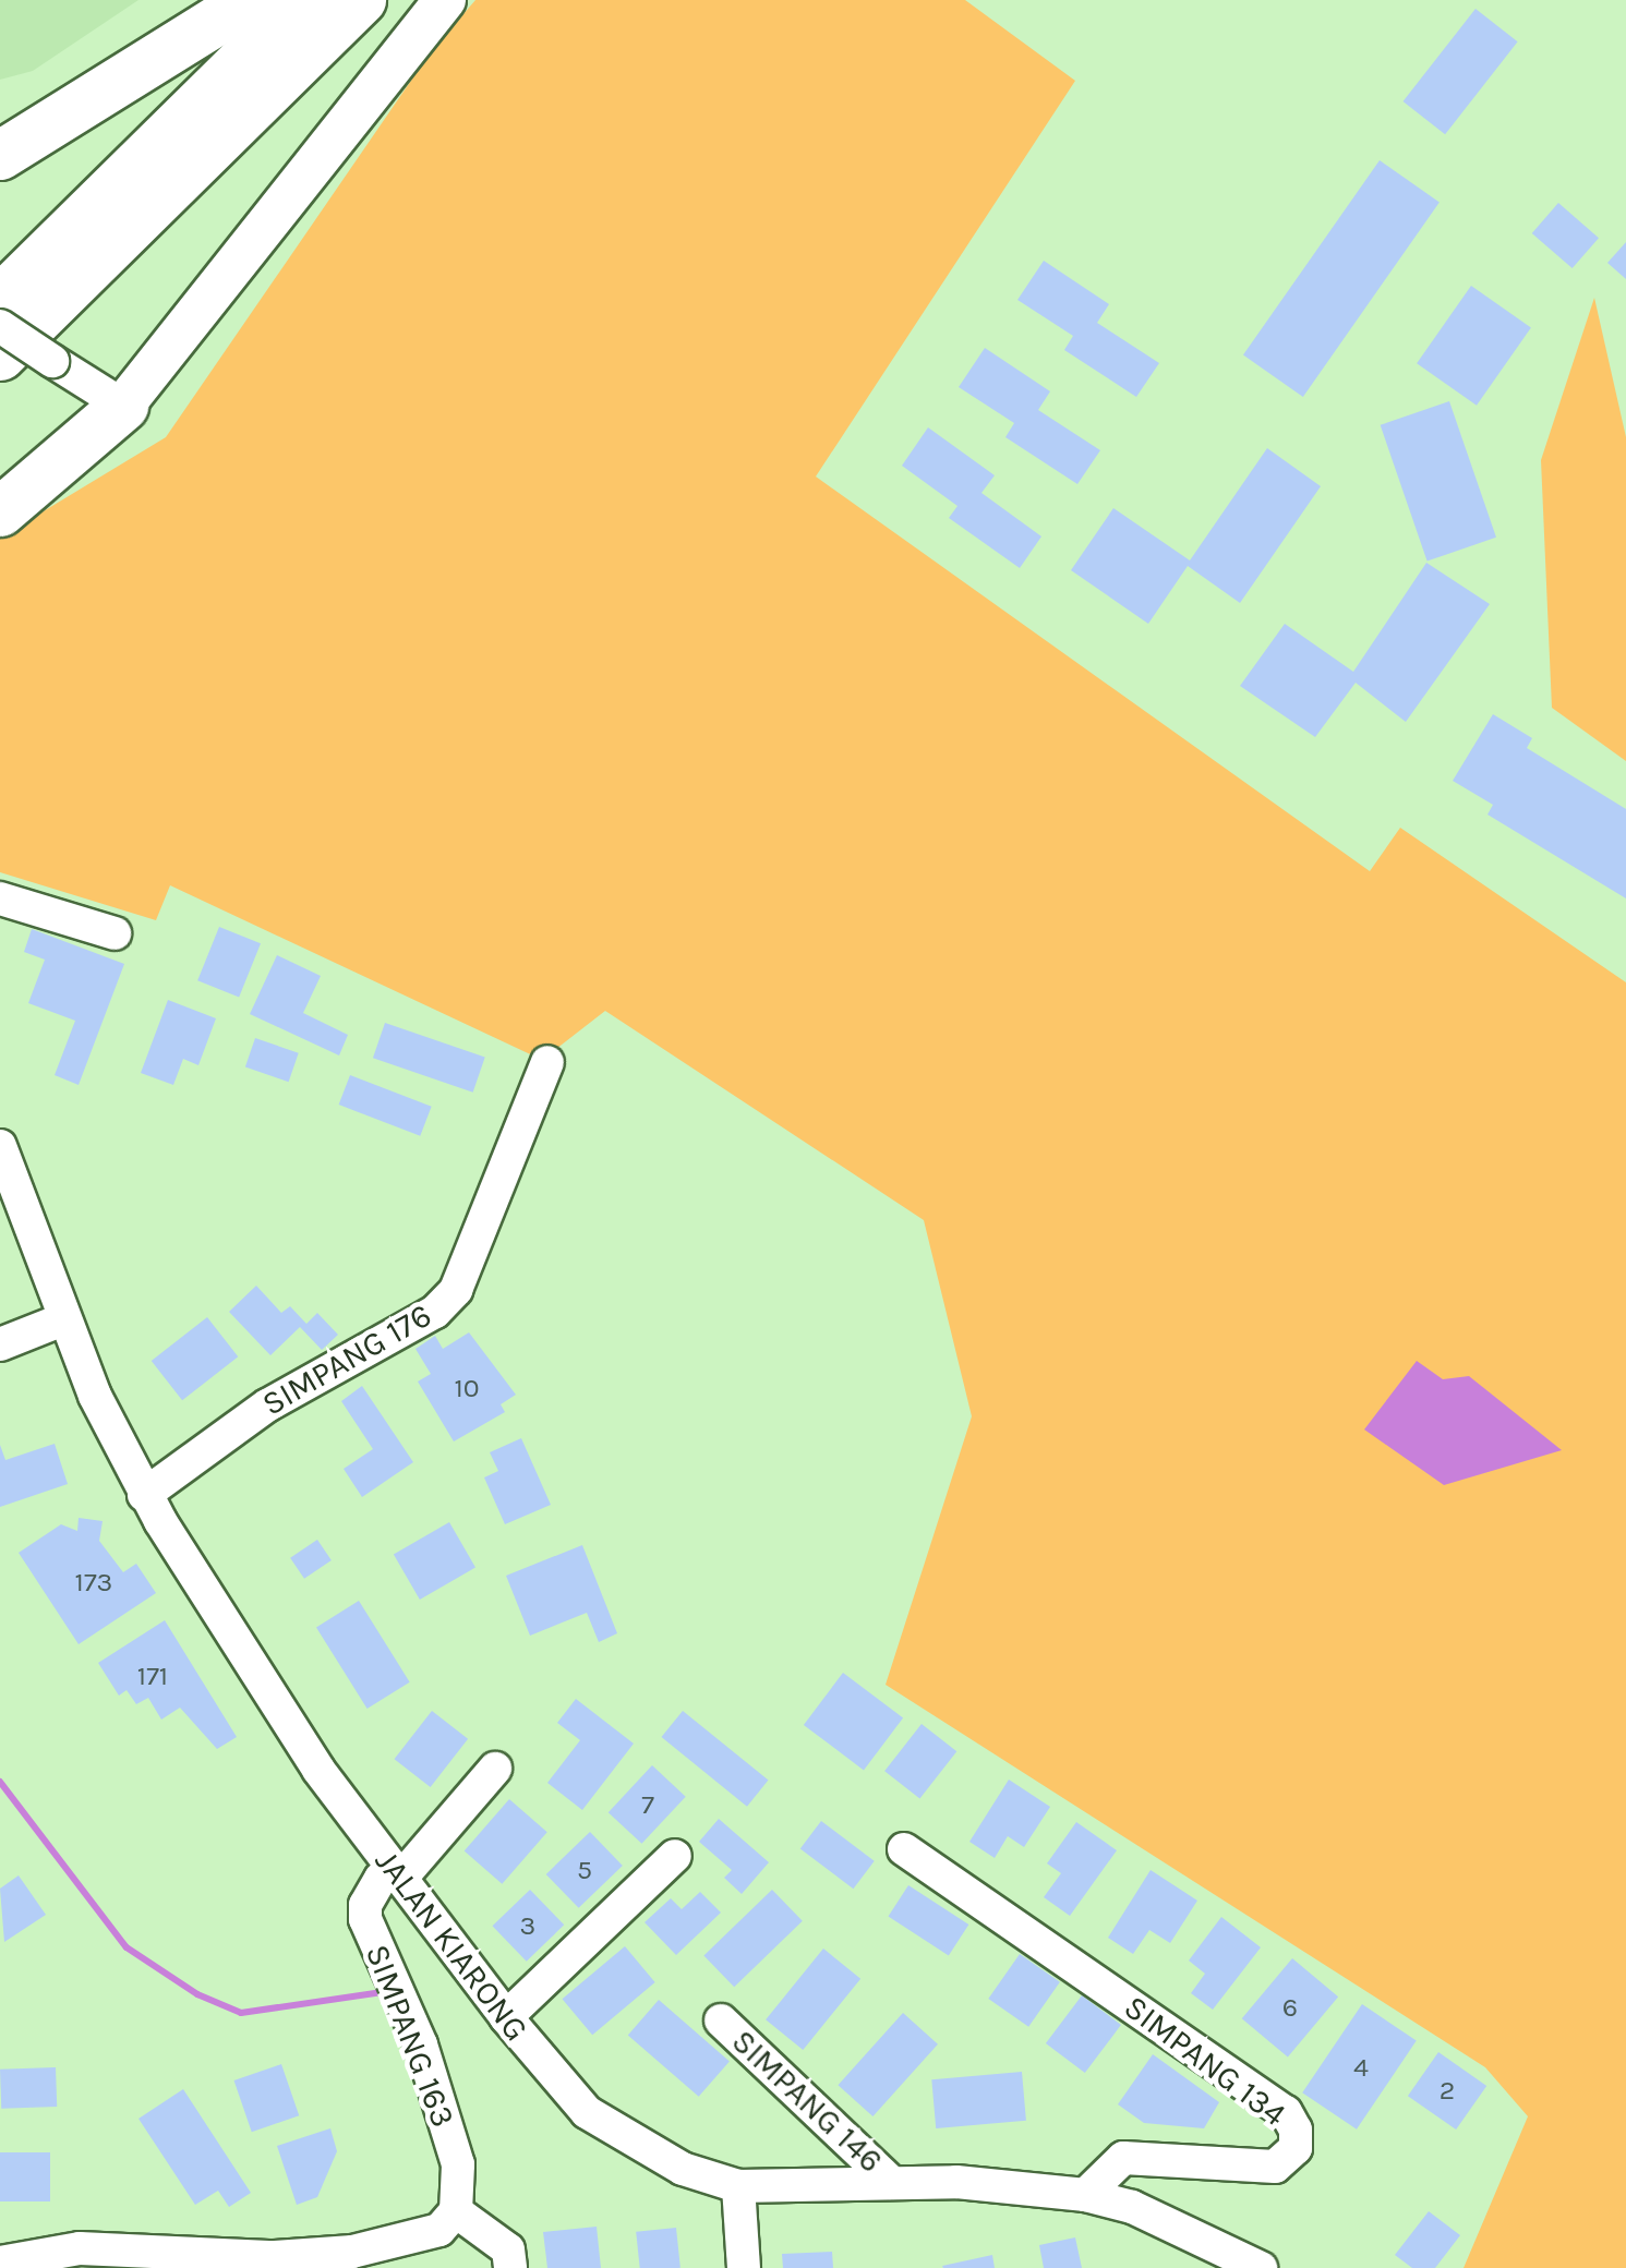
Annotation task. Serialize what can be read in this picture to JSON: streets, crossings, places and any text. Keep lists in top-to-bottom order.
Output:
{
  "streets": {
    "street": [
      "SIMPANG 176",
      "JALAN KIARONG",
      "SIMPANG 163",
      "SIMPANG 134",
      "SIMPANG 146"
    ]
  },
  "crossings": [
    ["SIMPANG 176", "JALAN KIARONG"],
    ["JALAN KIARONG", "SIMPANG 163"],
    ["JALAN KIARONG", "SIMPANG 134"],
    ["JALAN KIARONG", "SIMPANG 146"]
  ],
  "house_numbers": [
    "10",
    "173",
    "171",
    "7",
    "5",
    "3",
    "6",
    "4",
    "2"
  ]
}
